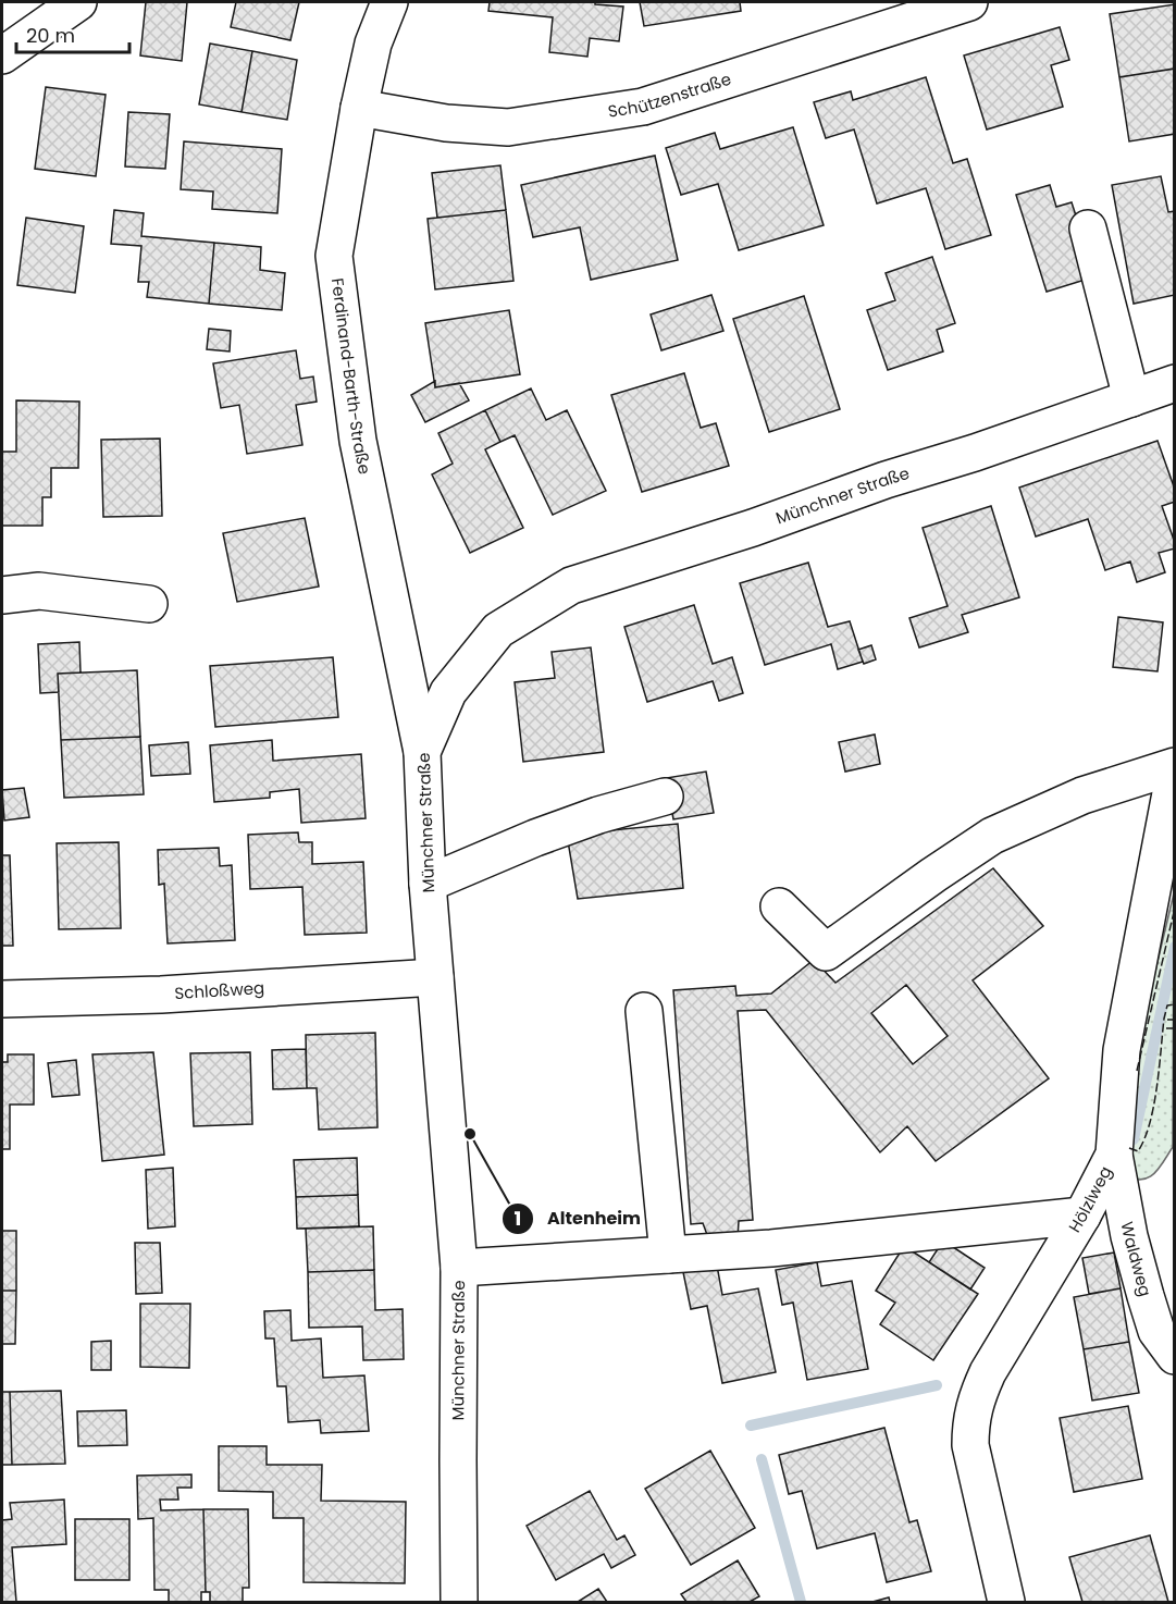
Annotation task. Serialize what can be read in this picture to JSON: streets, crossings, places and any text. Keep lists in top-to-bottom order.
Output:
{
  "streets": {
    "street": [
      "Schützenstraße",
      "Ferdinand-Barth-Straße",
      "Münchner Straße",
      "Schloßweg",
      "Hölzlweg",
      "Waldweg"
    ]
  },
  "crossings": [
    ["Schützenstraße", "Ferdinand-Barth-Straße"],
    ["Ferdinand-Barth-Straße", "Münchner Straße"],
    ["Münchner Straße", "Schloßweg"],
    ["Hölzlweg", "Waldweg"]
  ],
  "places": ["Altenheim"],
  "scale_bar": "20 m"
}
